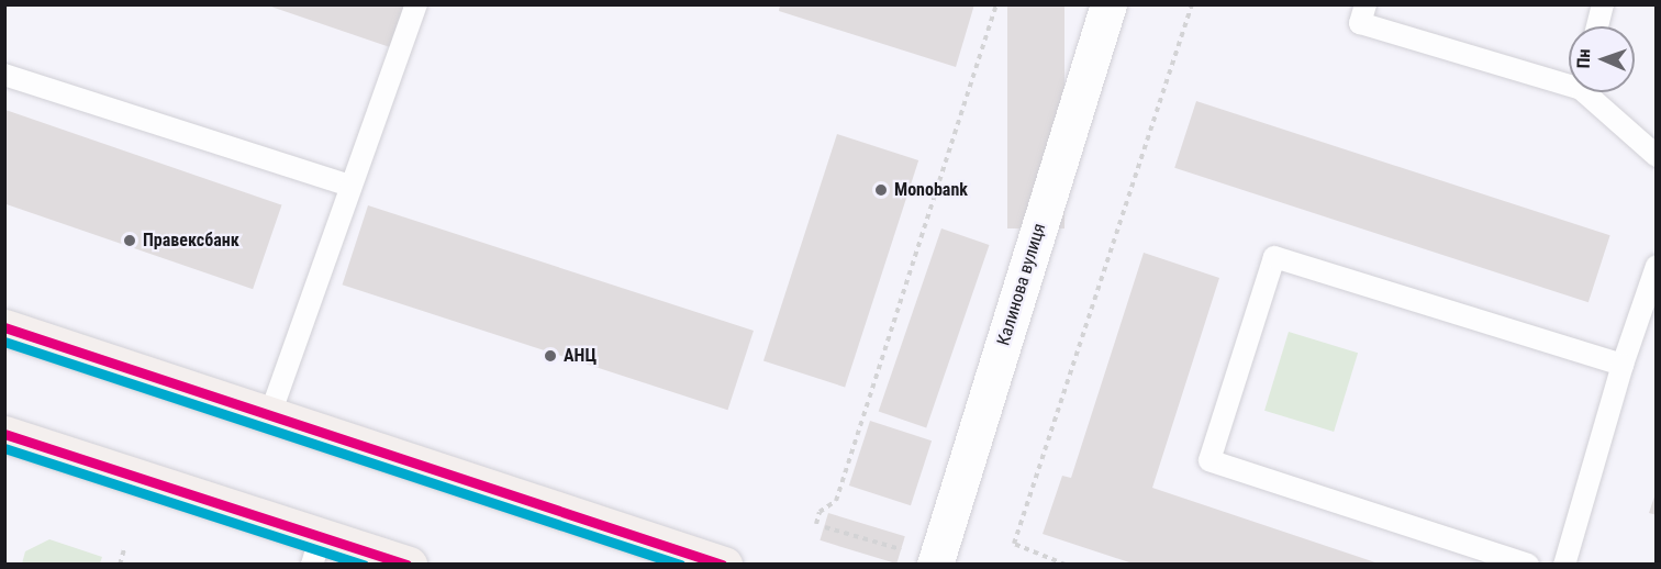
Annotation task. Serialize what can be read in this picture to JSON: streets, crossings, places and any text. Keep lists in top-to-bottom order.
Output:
{
  "streets": {
    "street": ["Калинова вулиця"]
  },
  "places": ["Monobank", "Правексбанк", "АНЦ"],
  "north": "left"
}
